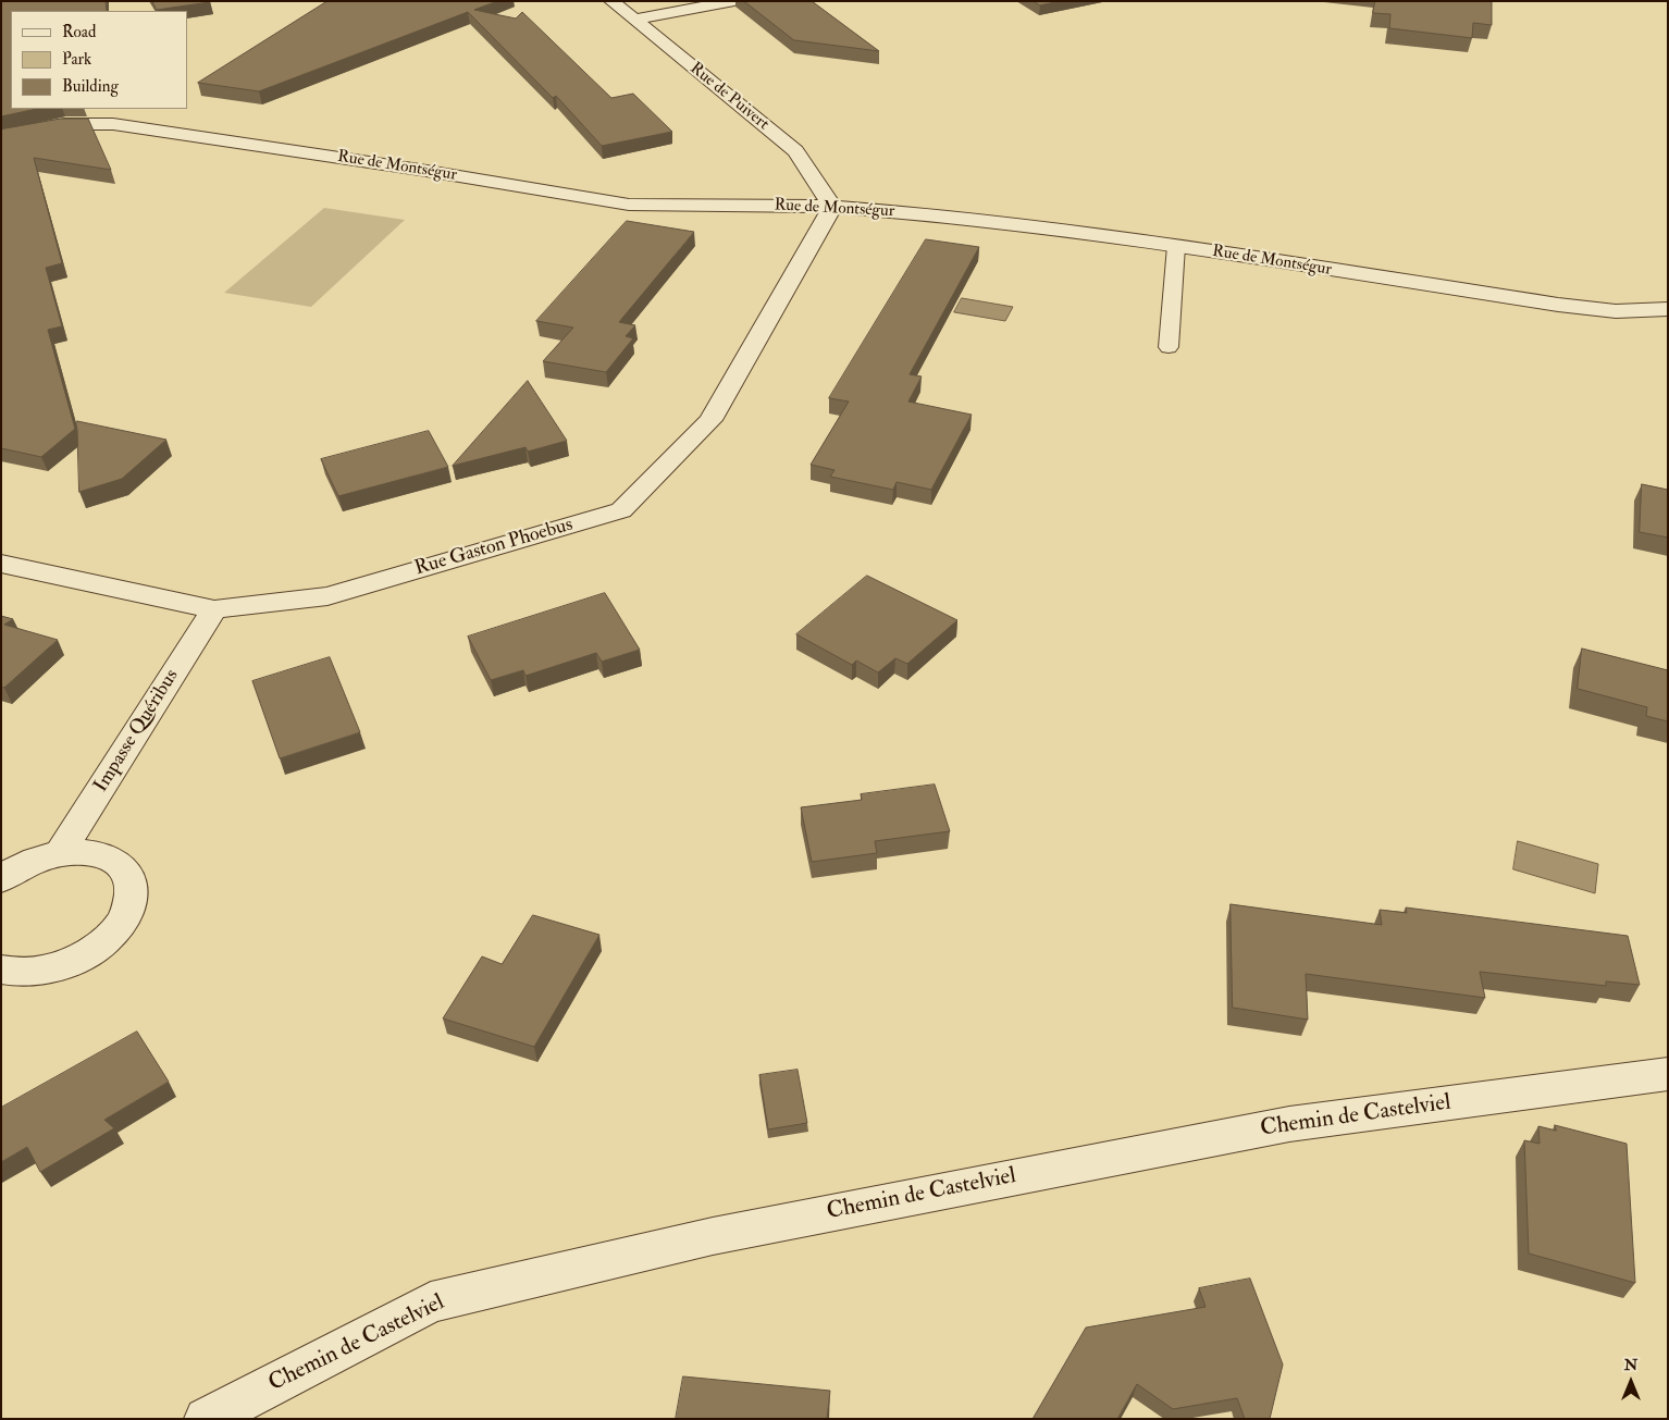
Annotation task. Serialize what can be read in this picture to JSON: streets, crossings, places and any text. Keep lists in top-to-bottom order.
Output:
{
  "streets": {
    "street": [
      "Rue de Puivert",
      "Rue de Montségur",
      "Rue Gaston Phoebus",
      "Impasse Quéribus",
      "Chemin de Castelviel"
    ]
  },
  "crossings": [
    ["Rue de Puivert", "Rue de Montségur"],
    ["Rue de Puivert", "Rue Gaston Phoebus"],
    ["Rue de Montségur", "Rue Gaston Phoebus"],
    ["Rue Gaston Phoebus", "Impasse Quéribus"]
  ],
  "legend": ["Road", "Park", "Building"],
  "north": "top"
}
